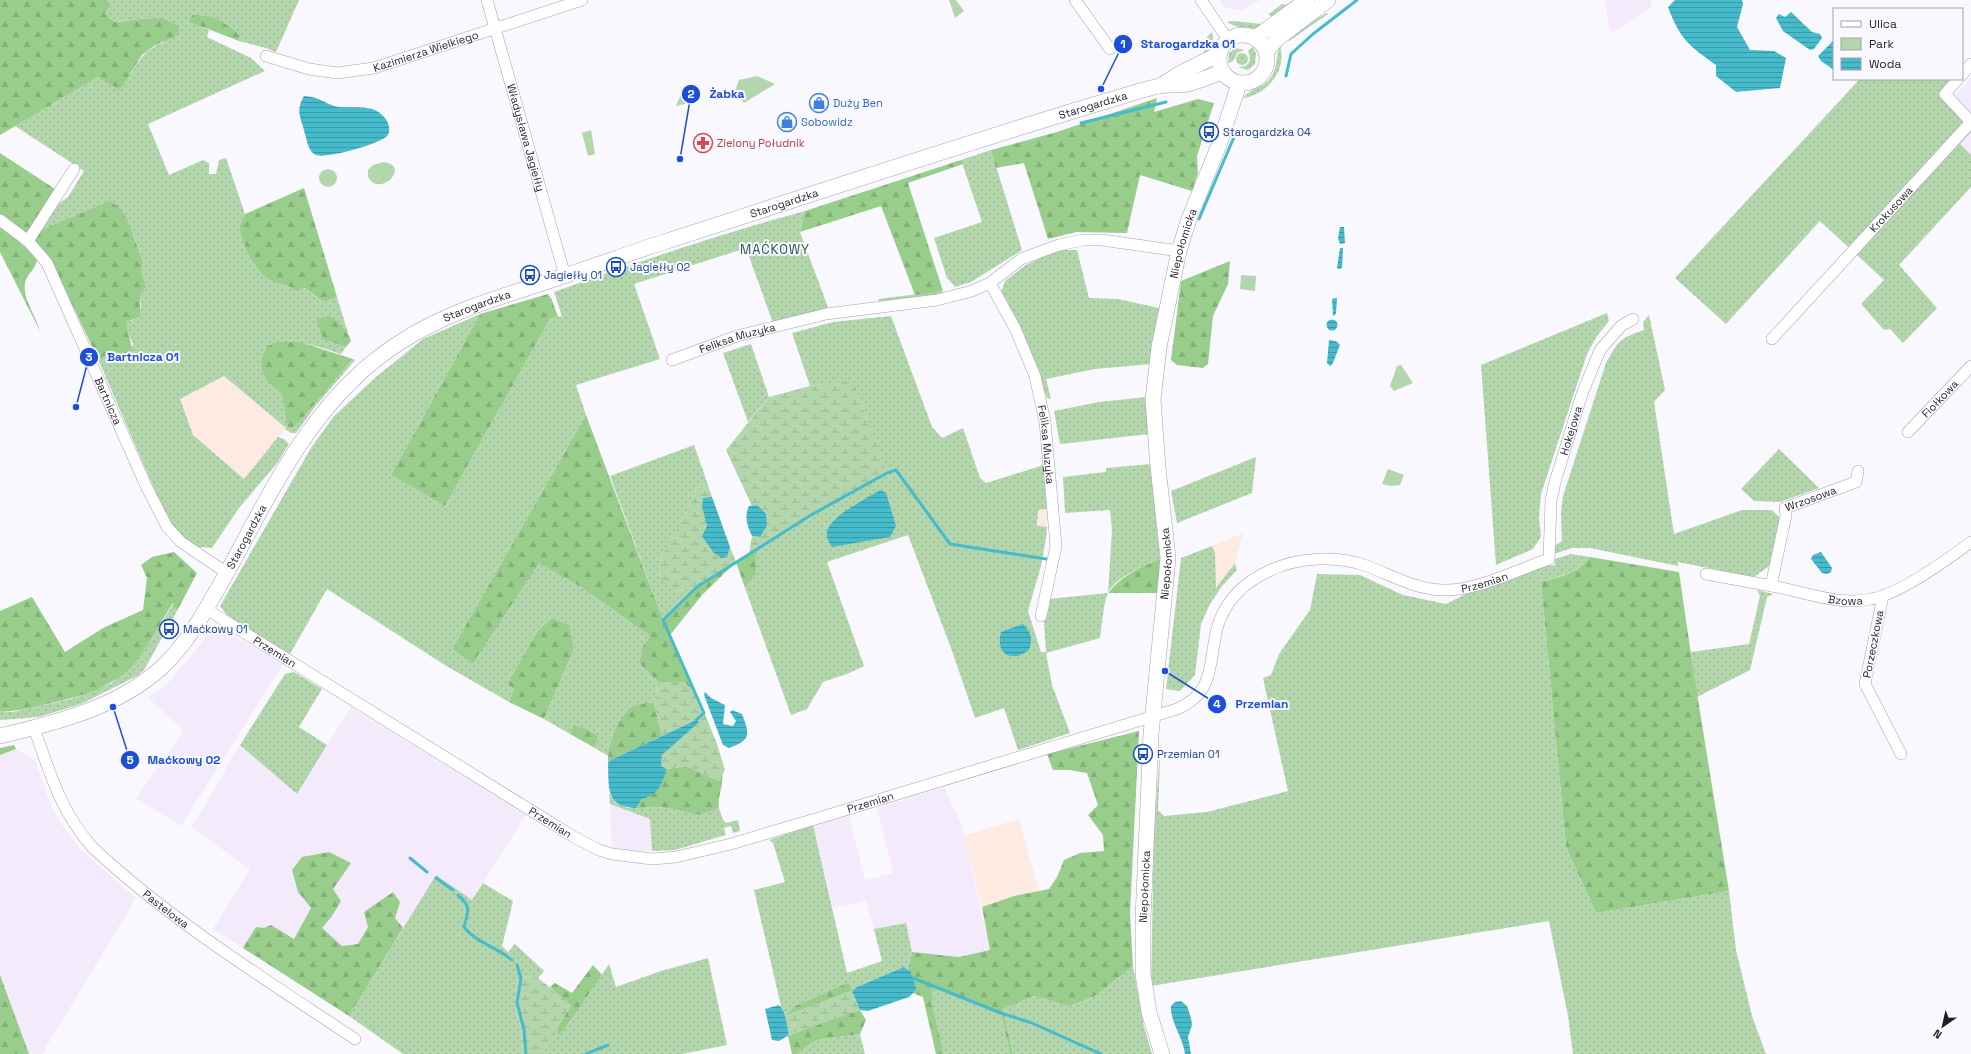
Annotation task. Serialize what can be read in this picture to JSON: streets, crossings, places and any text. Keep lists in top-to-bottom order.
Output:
{
  "streets": {
    "main road": ["Starogardzka", "Niepołomicka"],
    "street": [
      "Kazimierza Wielkiego",
      "Władysława Jagiełły",
      "Krokusowa",
      "Feliksa Muzyka",
      "Fiołkowa",
      "Bartnicza",
      "Hokejowa",
      "Wrzosowa",
      "Przemian",
      "Bzowa",
      "Porzeczkowa",
      "Pastelowa"
    ]
  },
  "crossings": [
    ["Kazimierza Wielkiego", "Władysława Jagiełły"],
    ["Starogardzka", "Władysława Jagiełły"],
    ["Starogardzka", "Niepołomicka"],
    ["Starogardzka", "Bartnicza"],
    ["Starogardzka", "Przemian"],
    ["Starogardzka", "Pastelowa"],
    ["Niepołomicka", "Feliksa Muzyka"],
    ["Niepołomicka", "Przemian"],
    ["Hokejowa", "Przemian"],
    ["Wrzosowa", "Bzowa"],
    ["Bzowa", "Porzeczkowa"]
  ],
  "districts": ["MAĆKOWY"],
  "places": {
    "other": [
      "Starogardzka 01",
      "Żabka",
      "Bartnicza 01",
      "Przemian",
      "Maćkowy 02"
    ],
    "shop": ["Duży Ben", "Sobowidz"],
    "bus stop": [
      "Starogardzka 04",
      "Jagiełły 02",
      "Jagiełły 01",
      "Maćkowy 01",
      "Przemian 01"
    ],
    "pharmacy": ["Zielony Południk"]
  },
  "legend": ["Ulica", "Park", "Woda"],
  "north": "bottom left"
}
